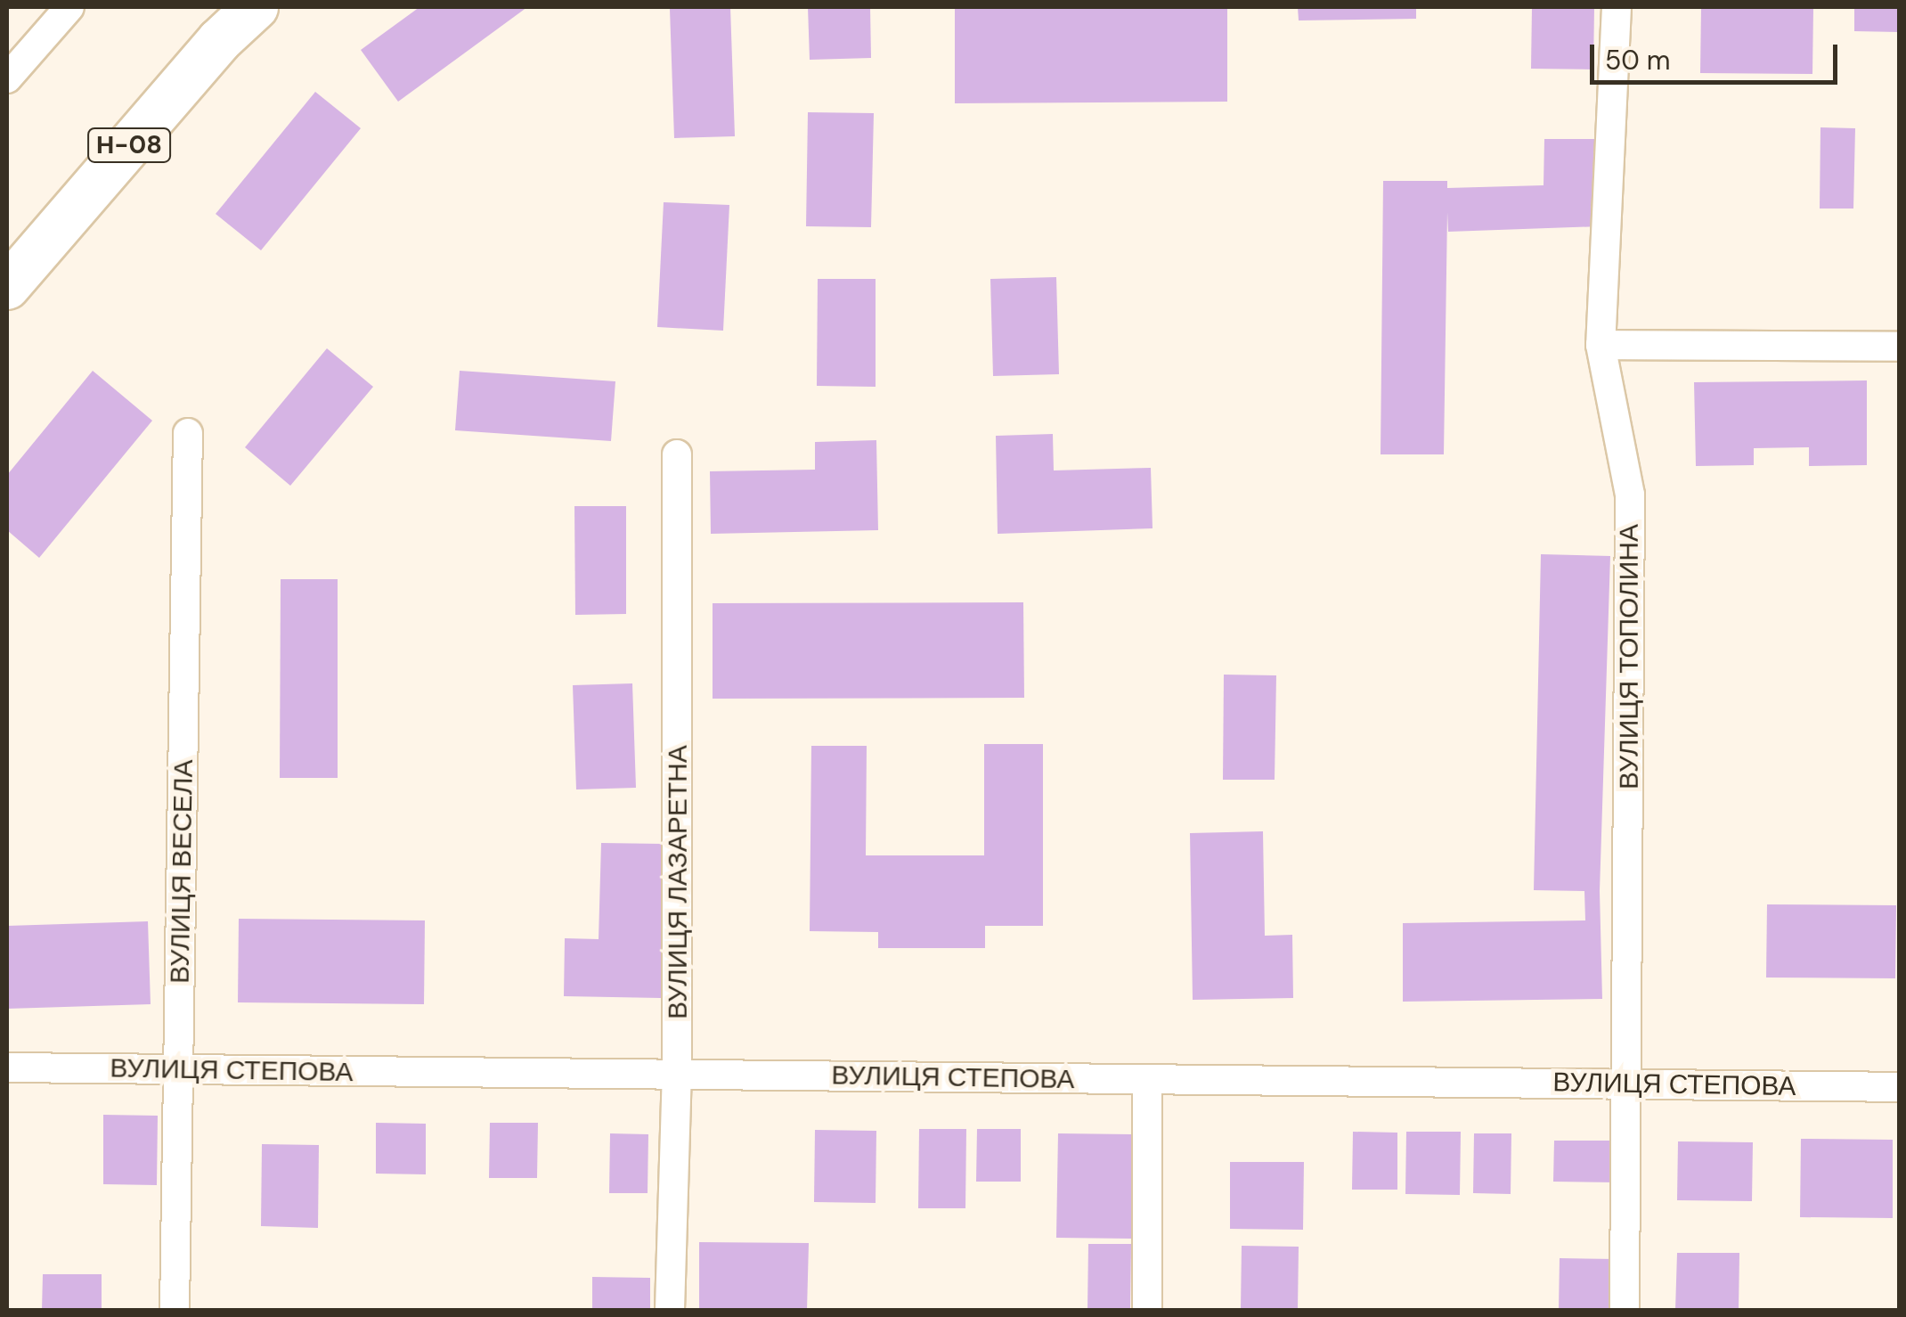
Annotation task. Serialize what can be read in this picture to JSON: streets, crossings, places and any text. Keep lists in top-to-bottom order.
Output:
{
  "streets": {
    "main road": ["Н-08"],
    "street": [
      "ВУЛИЦЯ ТОПОЛИНА",
      "ВУЛИЦЯ ВЕСЕЛА",
      "ВУЛИЦЯ ЛАЗАРЕТНА",
      "ВУЛИЦЯ СТЕПОВА"
    ]
  },
  "crossings": [
    ["ВУЛИЦЯ ТОПОЛИНА", "ВУЛИЦЯ СТЕПОВА"],
    ["ВУЛИЦЯ ВЕСЕЛА", "ВУЛИЦЯ СТЕПОВА"],
    ["ВУЛИЦЯ ЛАЗАРЕТНА", "ВУЛИЦЯ СТЕПОВА"]
  ],
  "scale_bar": "50 m"
}
